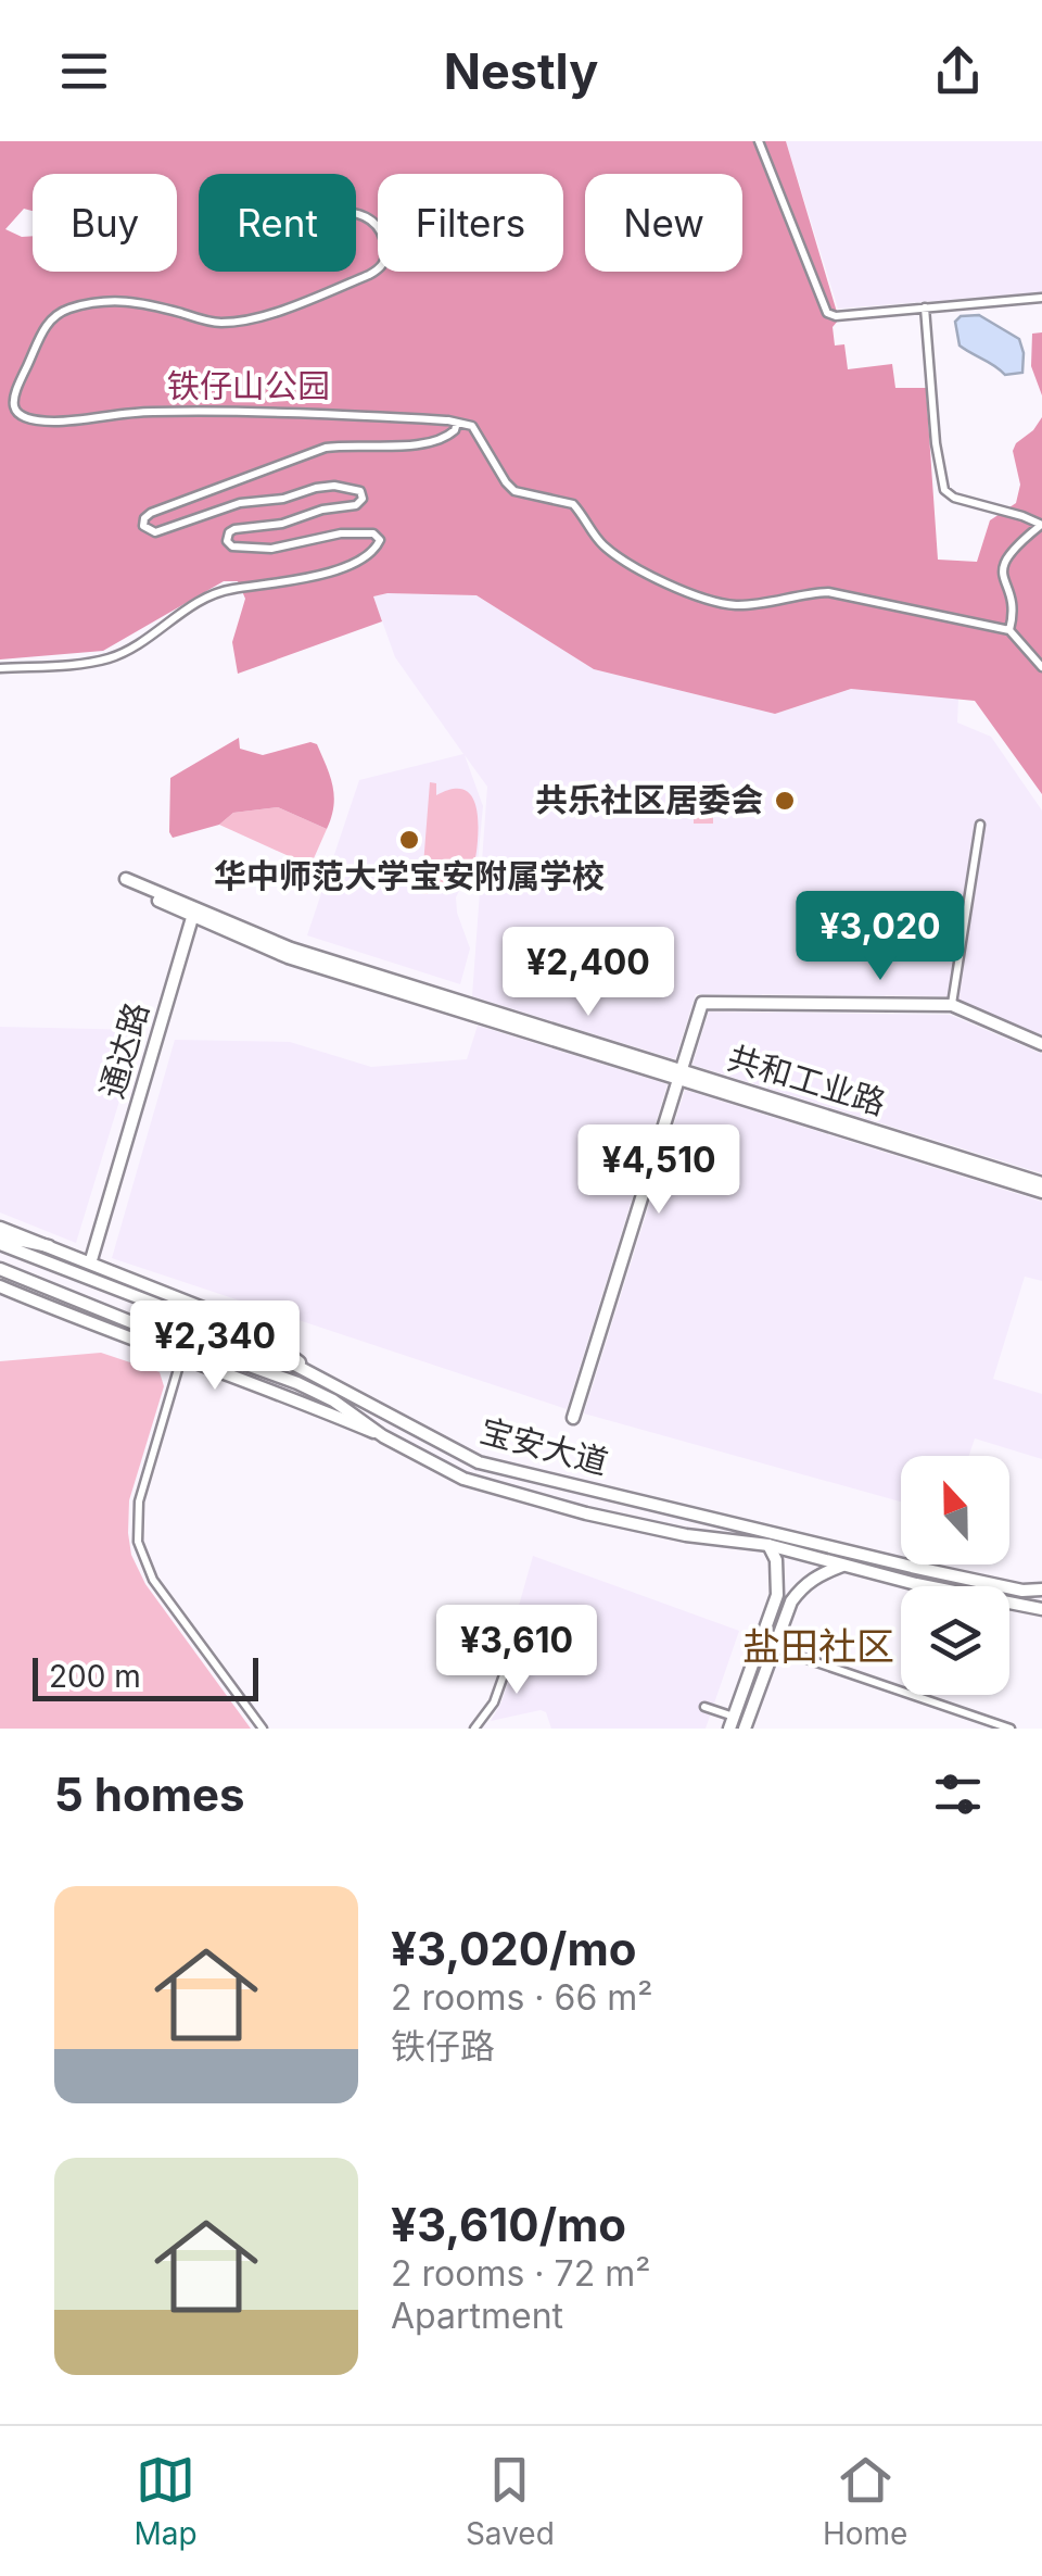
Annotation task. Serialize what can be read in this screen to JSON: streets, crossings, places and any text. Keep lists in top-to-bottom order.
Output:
{
  "streets": {
    "street": ["通达路", "共和工业路", "宝安大道"]
  },
  "crossings": [
    ["通达路", "共和工业路"]
  ],
  "districts": ["盐田社区"],
  "parks": ["铁仔山公园"],
  "places": ["共乐社区居委会", "华中师范大学宝安附属学校"],
  "scale_bar": "200 m",
  "north": "top",
  "page": {
    "header": "Nestly",
    "chip": [
      "Buy",
      "Rent",
      "Filters",
      "New"
    ],
    "price": [
      "¥3,020",
      "¥2,400",
      "¥4,510",
      "¥2,340",
      "¥3,610"
    ],
    "scale": "200 m",
    "heading": "5 homes",
    "list": [
      {
        "name": "¥3,020/mo",
        "note": "2 rooms · 66 m² · 铁仔路"
      },
      {
        "name": "¥3,610/mo",
        "note": "2 rooms · 72 m² · Apartment"
      }
    ],
    "tabs": ["Map", "Saved", "Home"]
  }
}
